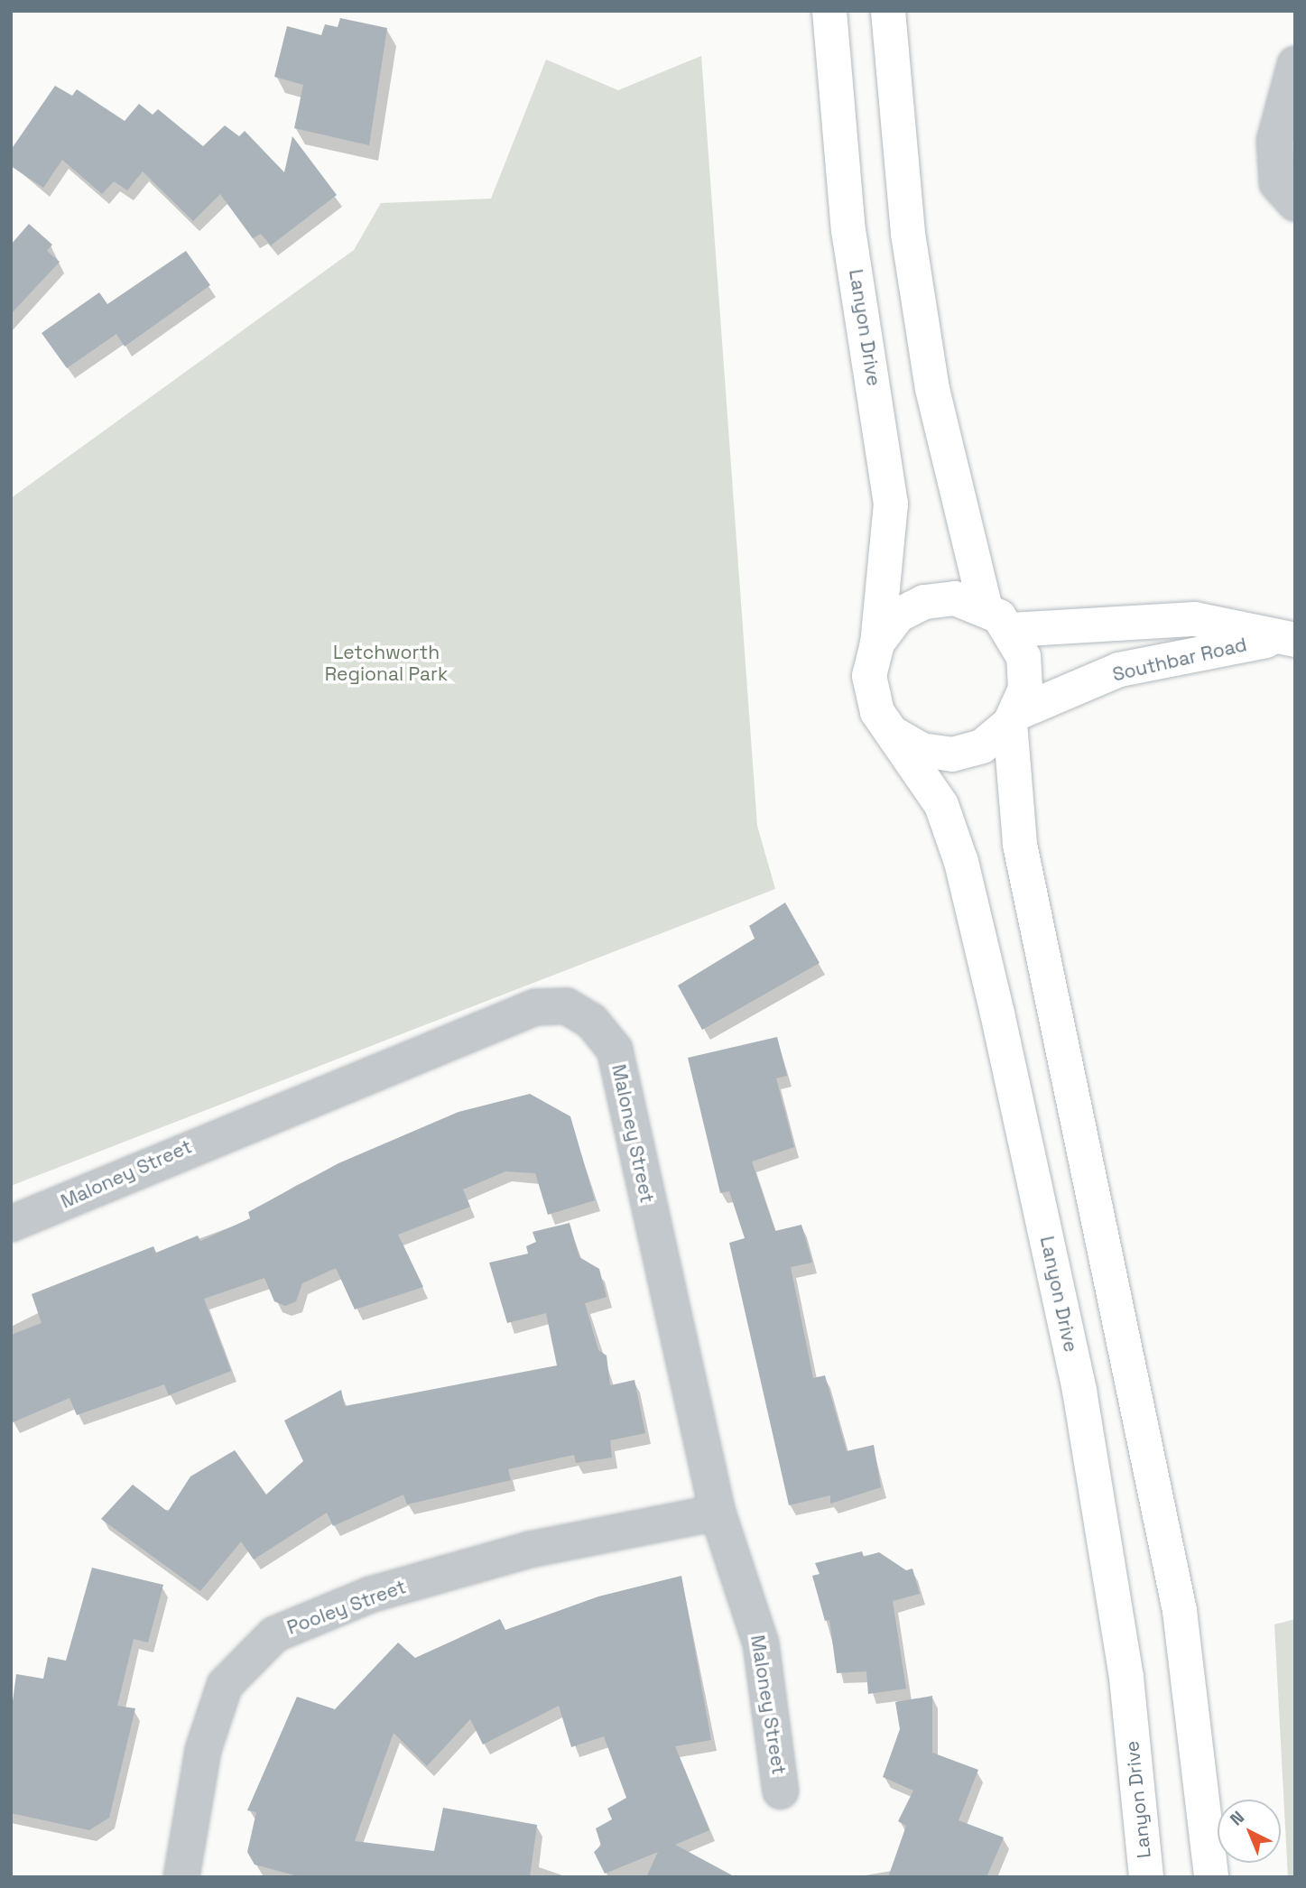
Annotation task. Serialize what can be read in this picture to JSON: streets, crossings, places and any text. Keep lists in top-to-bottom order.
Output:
{
  "streets": {
    "main road": ["Lanyon Drive", "Southbar Road"],
    "street": ["Maloney Street", "Pooley Street"]
  },
  "crossings": [
    ["Lanyon Drive", "Southbar Road"],
    ["Maloney Street", "Pooley Street"]
  ],
  "parks": ["Letchworth Regional Park"],
  "north": "top left"
}
